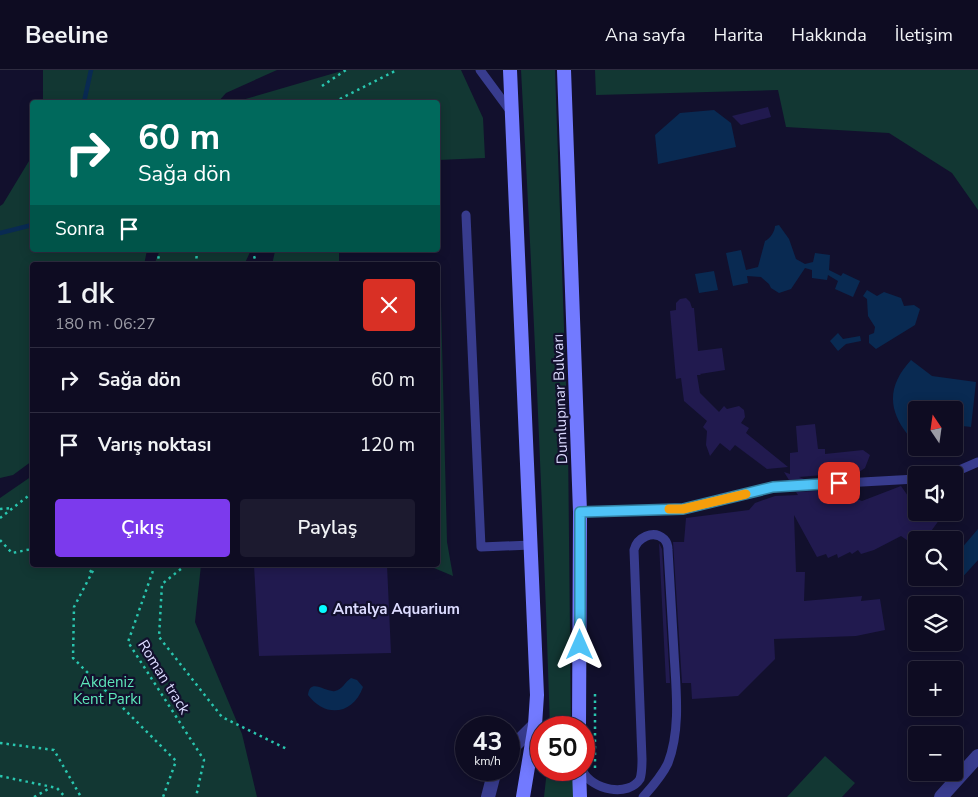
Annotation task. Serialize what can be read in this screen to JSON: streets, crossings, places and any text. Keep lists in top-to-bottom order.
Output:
{
  "streets": {
    "main road": ["Dumlupınar Bulvarı"],
    "path": ["Roman track"]
  },
  "parks": ["Akdeniz Kent Parkı"],
  "places": ["Antalya Aquarium"],
  "north": "top",
  "page": {
    "header": "Beeline",
    "nav": [
      "Ana sayfa",
      "Harita",
      "Hakkında",
      "İletişim"
    ],
    "turn": ["60 m", "Sağa dön"],
    "then": "Sonra",
    "heading": ["1 dk", "180 m · 06:27"],
    "list": [
      {
        "name": "Sağa dön",
        "value": "60 m"
      },
      {
        "name": "Varış noktası",
        "value": "120 m"
      }
    ],
    "map_buttons": ["+", "−"],
    "buttons": ["Çıkış", "Paylaş"],
    "speed": "43 km/h",
    "limit": "50"
  }
}
